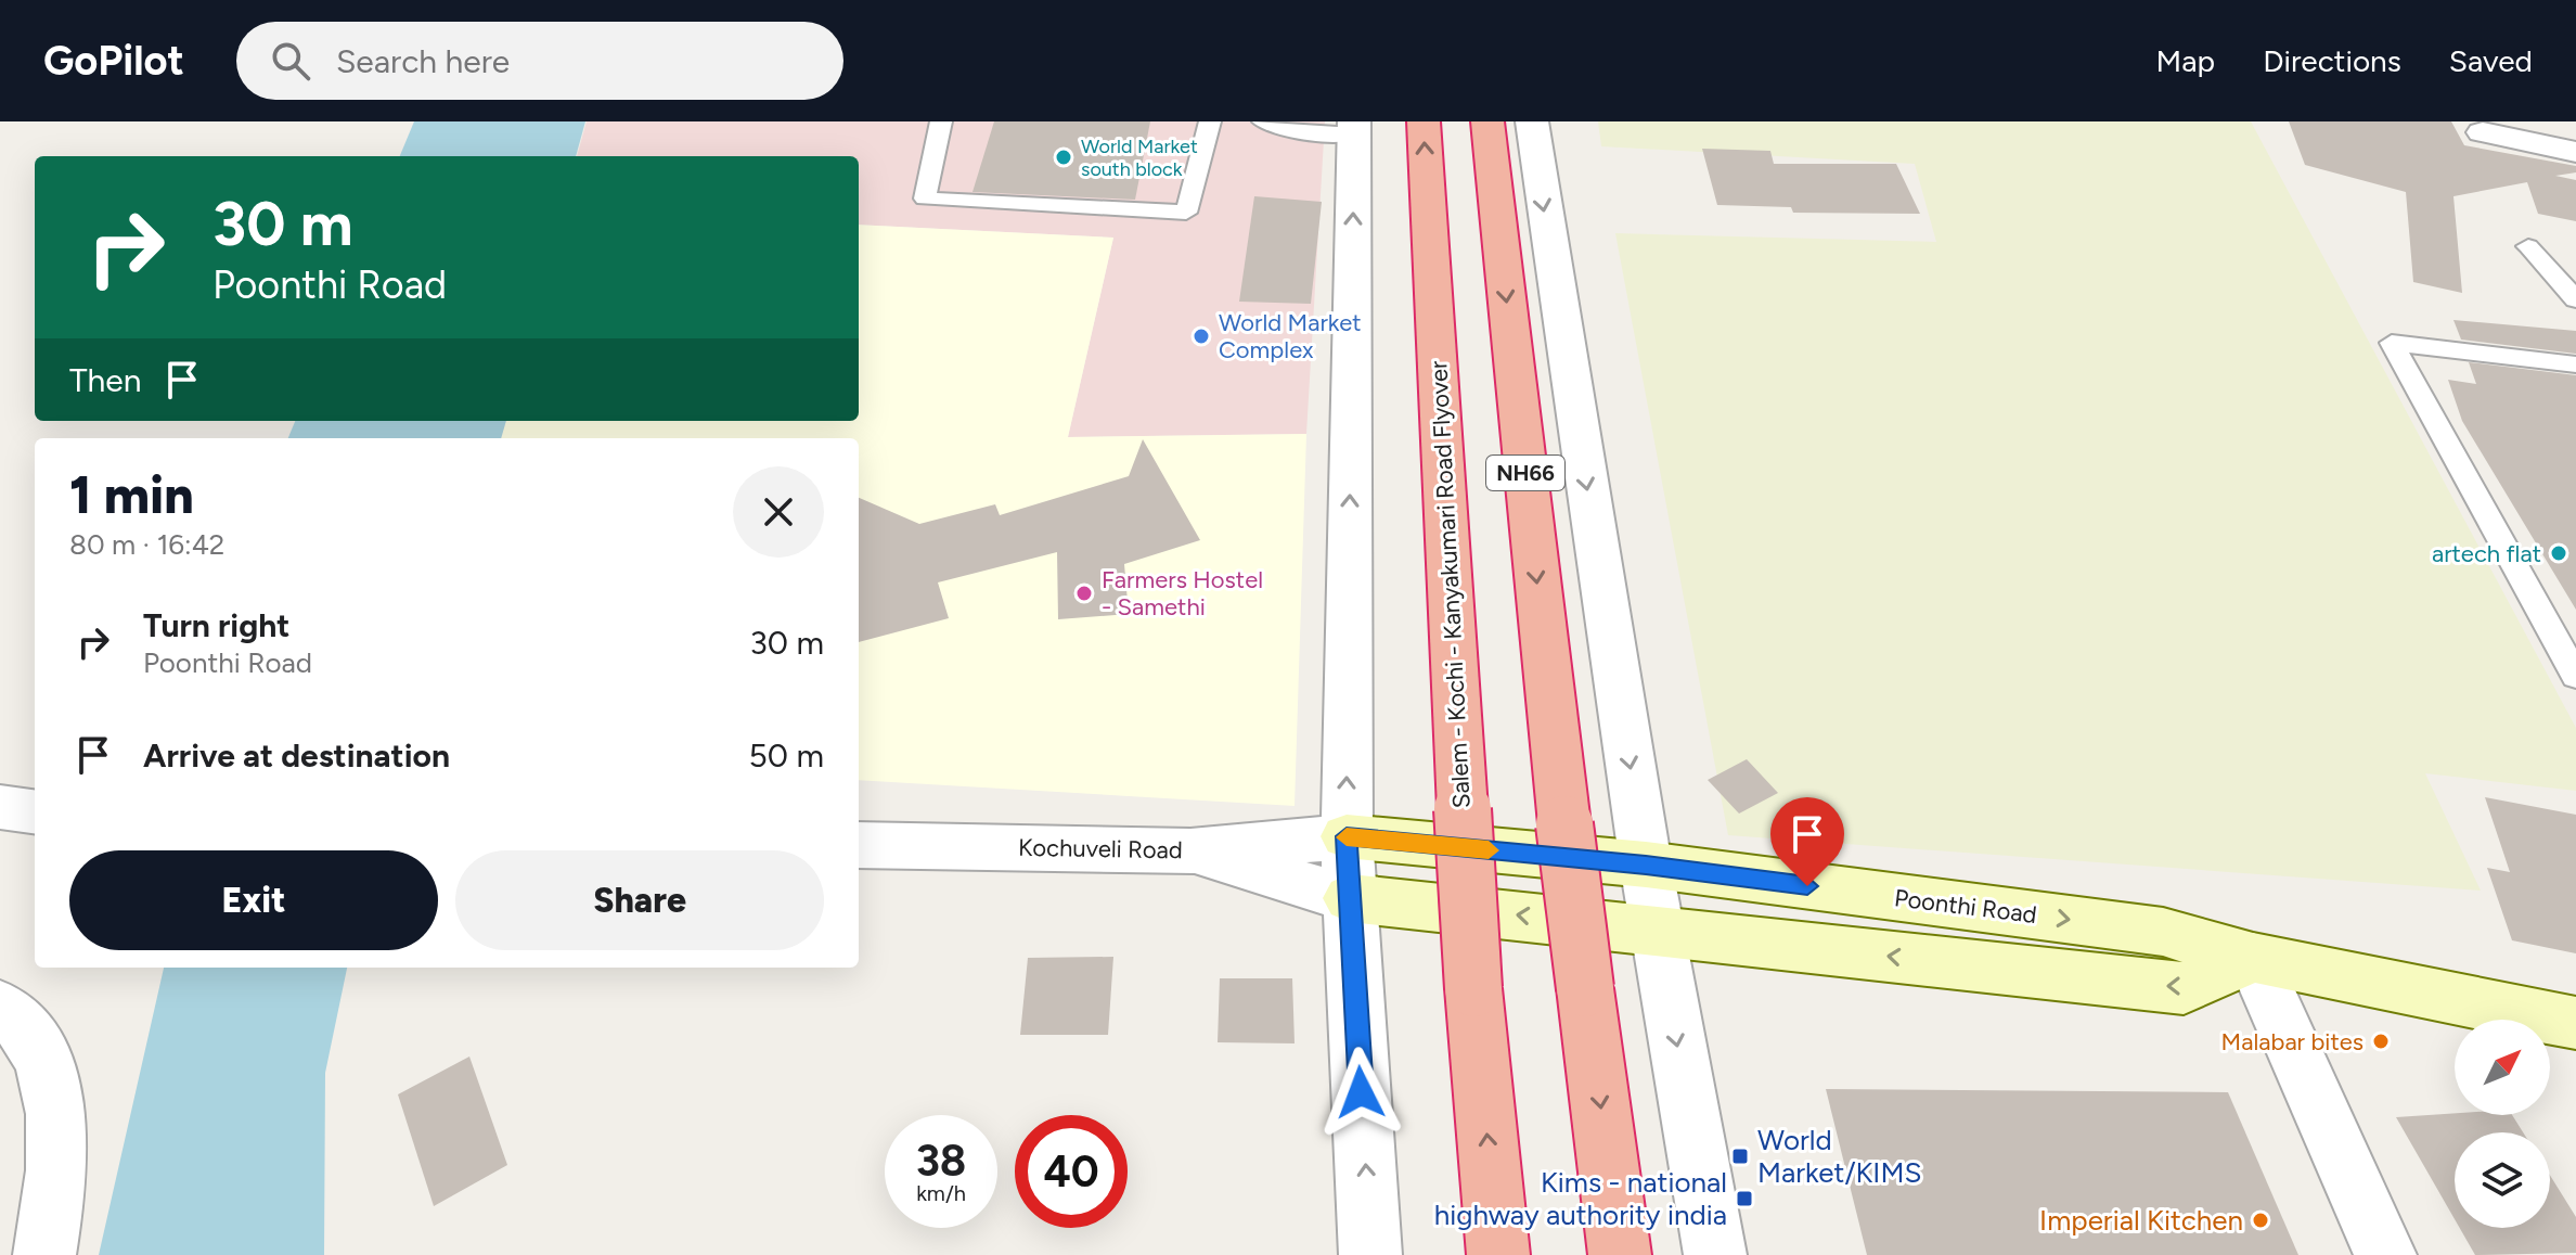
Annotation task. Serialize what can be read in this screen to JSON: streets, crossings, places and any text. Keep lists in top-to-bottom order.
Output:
{
  "streets": {
    "highway": ["NH66", "Salem - Kochi - Kanyakumari Road Flyover"],
    "main road": ["Poonthi Road"],
    "street": ["Kochuveli Road"]
  },
  "crossings": [
    ["Kochuveli Road", "Poonthi Road"]
  ],
  "places": {
    "other": [
      "World Market south block",
      "World Market Complex",
      "artech flat",
      "Farmers Hostel - Samethi",
      "Malabar bites",
      "Imperial Kitchen"
    ],
    "transit": ["World Market/KIMS", "Kims - national highway authority india"]
  },
  "north": "top right",
  "page": {
    "header": "GoPilot",
    "search": "Search here",
    "nav": ["Map", "Directions", "Saved"],
    "turn": ["30 m", "Poonthi Road"],
    "then": "Then",
    "heading": ["1 min", "80 m · 16:42"],
    "list": [
      {
        "name": "Turn right",
        "note": "Poonthi Road",
        "value": "30 m"
      },
      {
        "name": "Arrive at destination",
        "value": "50 m"
      }
    ],
    "buttons": ["Exit", "Share"],
    "speed": "38 km/h",
    "limit": "40"
  }
}
